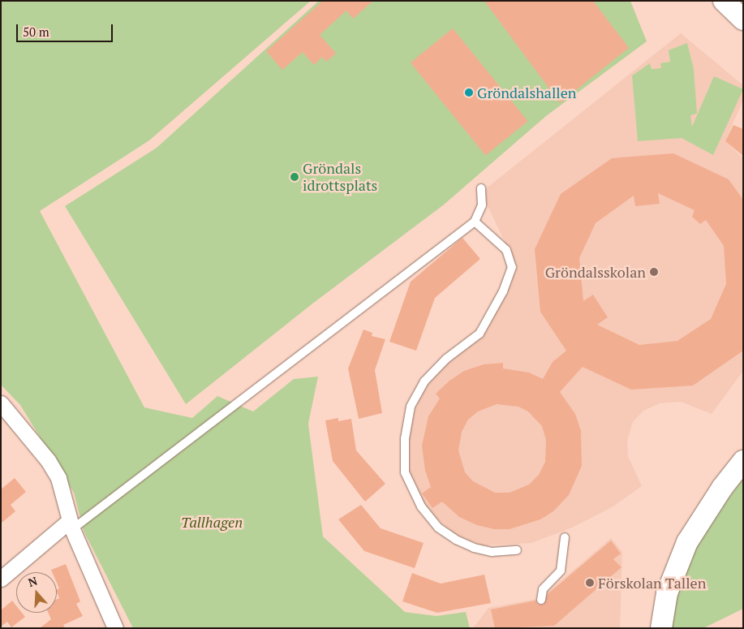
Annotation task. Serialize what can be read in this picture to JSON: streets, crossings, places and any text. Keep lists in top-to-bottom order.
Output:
{
  "parks": ["Tallhagen"],
  "places": [
    "Gröndalshallen",
    "Gröndals idrottsplats",
    "Gröndalsskolan",
    "Förskolan Tallen"
  ],
  "scale_bar": "50 m",
  "north": "top"
}
